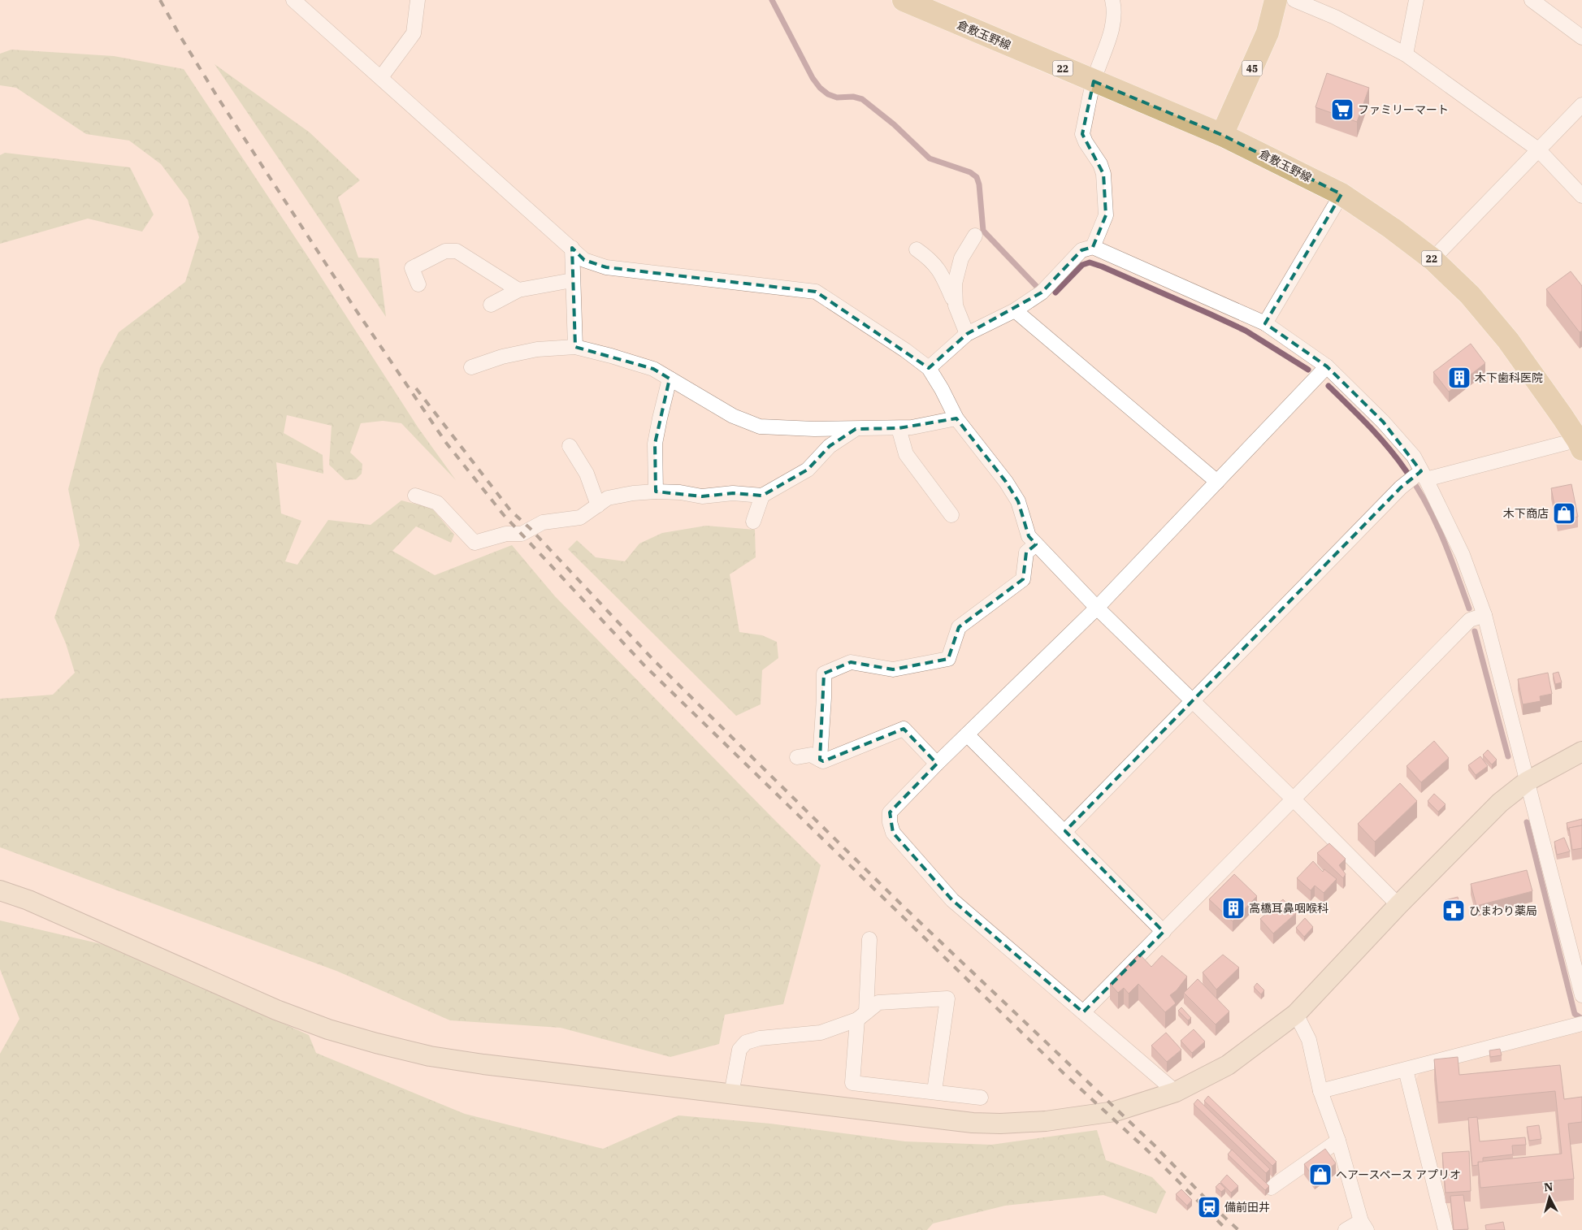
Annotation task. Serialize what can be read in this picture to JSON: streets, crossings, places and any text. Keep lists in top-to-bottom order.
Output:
{
  "streets": {
    "main road": ["倉敷玉野線", "22", "45"]
  },
  "crossings": [
    ["倉敷玉野線", "45"]
  ],
  "places": {
    "supermarket": ["ファミリーマート"],
    "building": ["木下歯科医院", "高橋耳鼻咽喉科"],
    "shop": ["木下商店", "ヘアースペース アプリオ"],
    "pharmacy": ["ひまわり薬局"],
    "station": ["備前田井"]
  },
  "north": "top"
}
